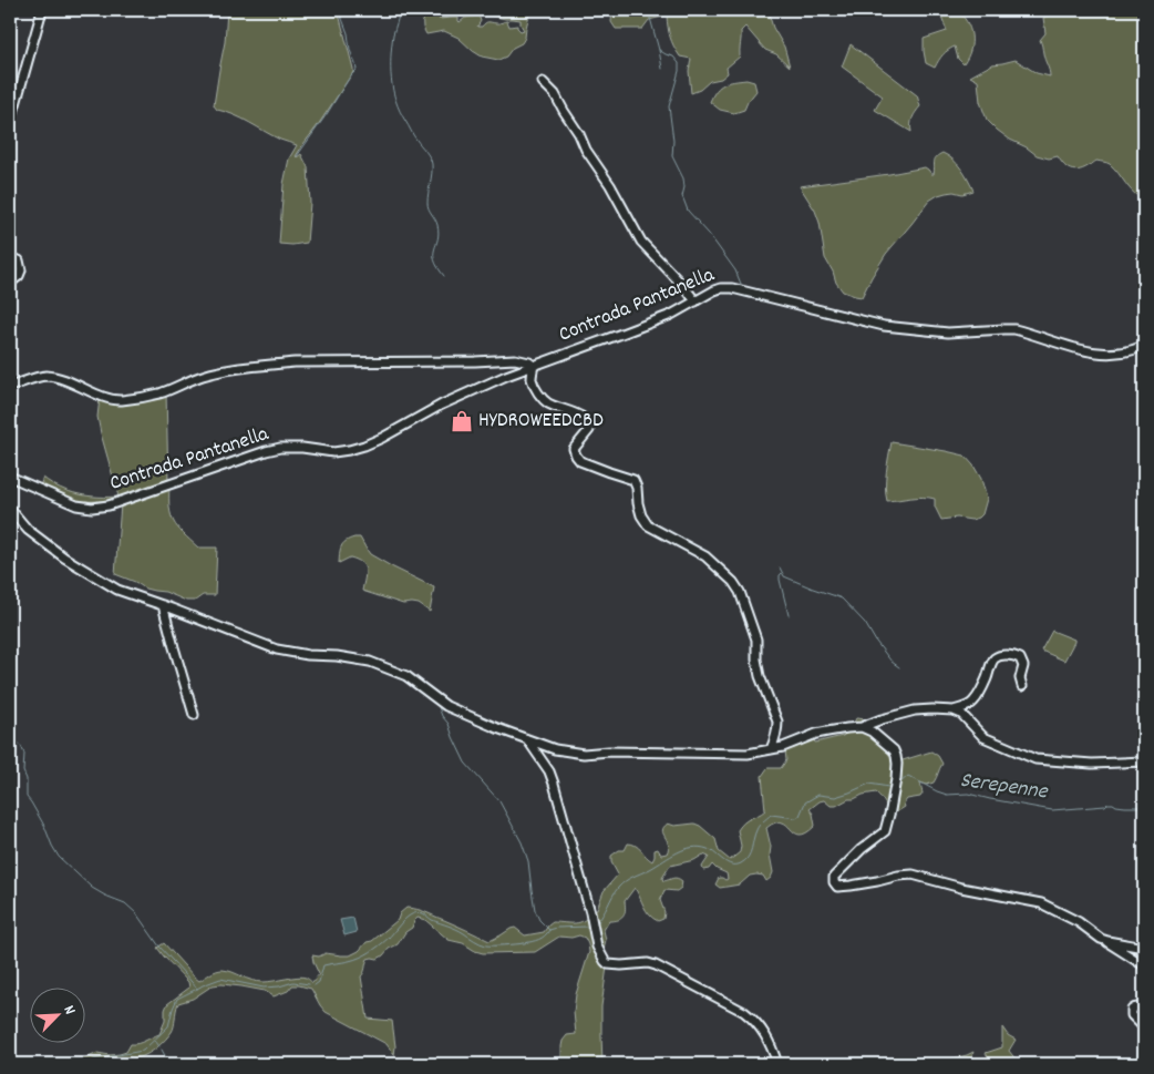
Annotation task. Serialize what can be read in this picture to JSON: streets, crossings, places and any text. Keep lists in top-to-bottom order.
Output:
{
  "streets": {
    "street": ["Contrada Pantanella"]
  },
  "water": ["Serepenne"],
  "places": {
    "shop": ["HYDROWEEDCBD"]
  },
  "north": "top right"
}
